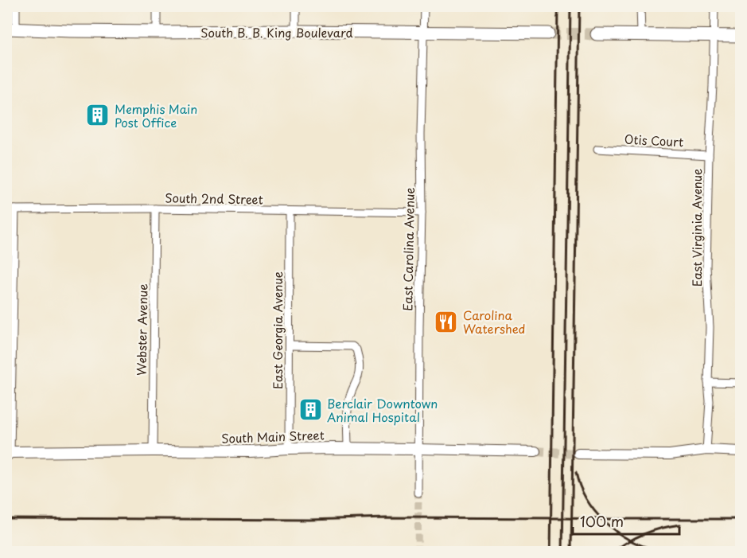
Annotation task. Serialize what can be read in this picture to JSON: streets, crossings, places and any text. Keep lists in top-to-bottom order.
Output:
{
  "streets": {
    "main road": ["South B. B. King Boulevard", "South Main Street"],
    "street": [
      "Otis Court",
      "South 2nd Street",
      "East Virginia Avenue",
      "East Carolina Avenue",
      "Webster Avenue",
      "East Georgia Avenue"
    ]
  },
  "crossings": [
    ["South B. B. King Boulevard", "East Carolina Avenue"],
    ["Otis Court", "East Virginia Avenue"],
    ["South 2nd Street", "East Carolina Avenue"],
    ["South 2nd Street", "Webster Avenue"],
    ["South 2nd Street", "East Georgia Avenue"],
    ["East Carolina Avenue", "South Main Street"],
    ["Webster Avenue", "South Main Street"],
    ["East Georgia Avenue", "South Main Street"]
  ],
  "places": {
    "building": ["Memphis Main Post Office", "Berclair Downtown Animal Hospital"],
    "restaurant": ["Carolina Watershed"]
  },
  "scale_bar": "100 m"
}
